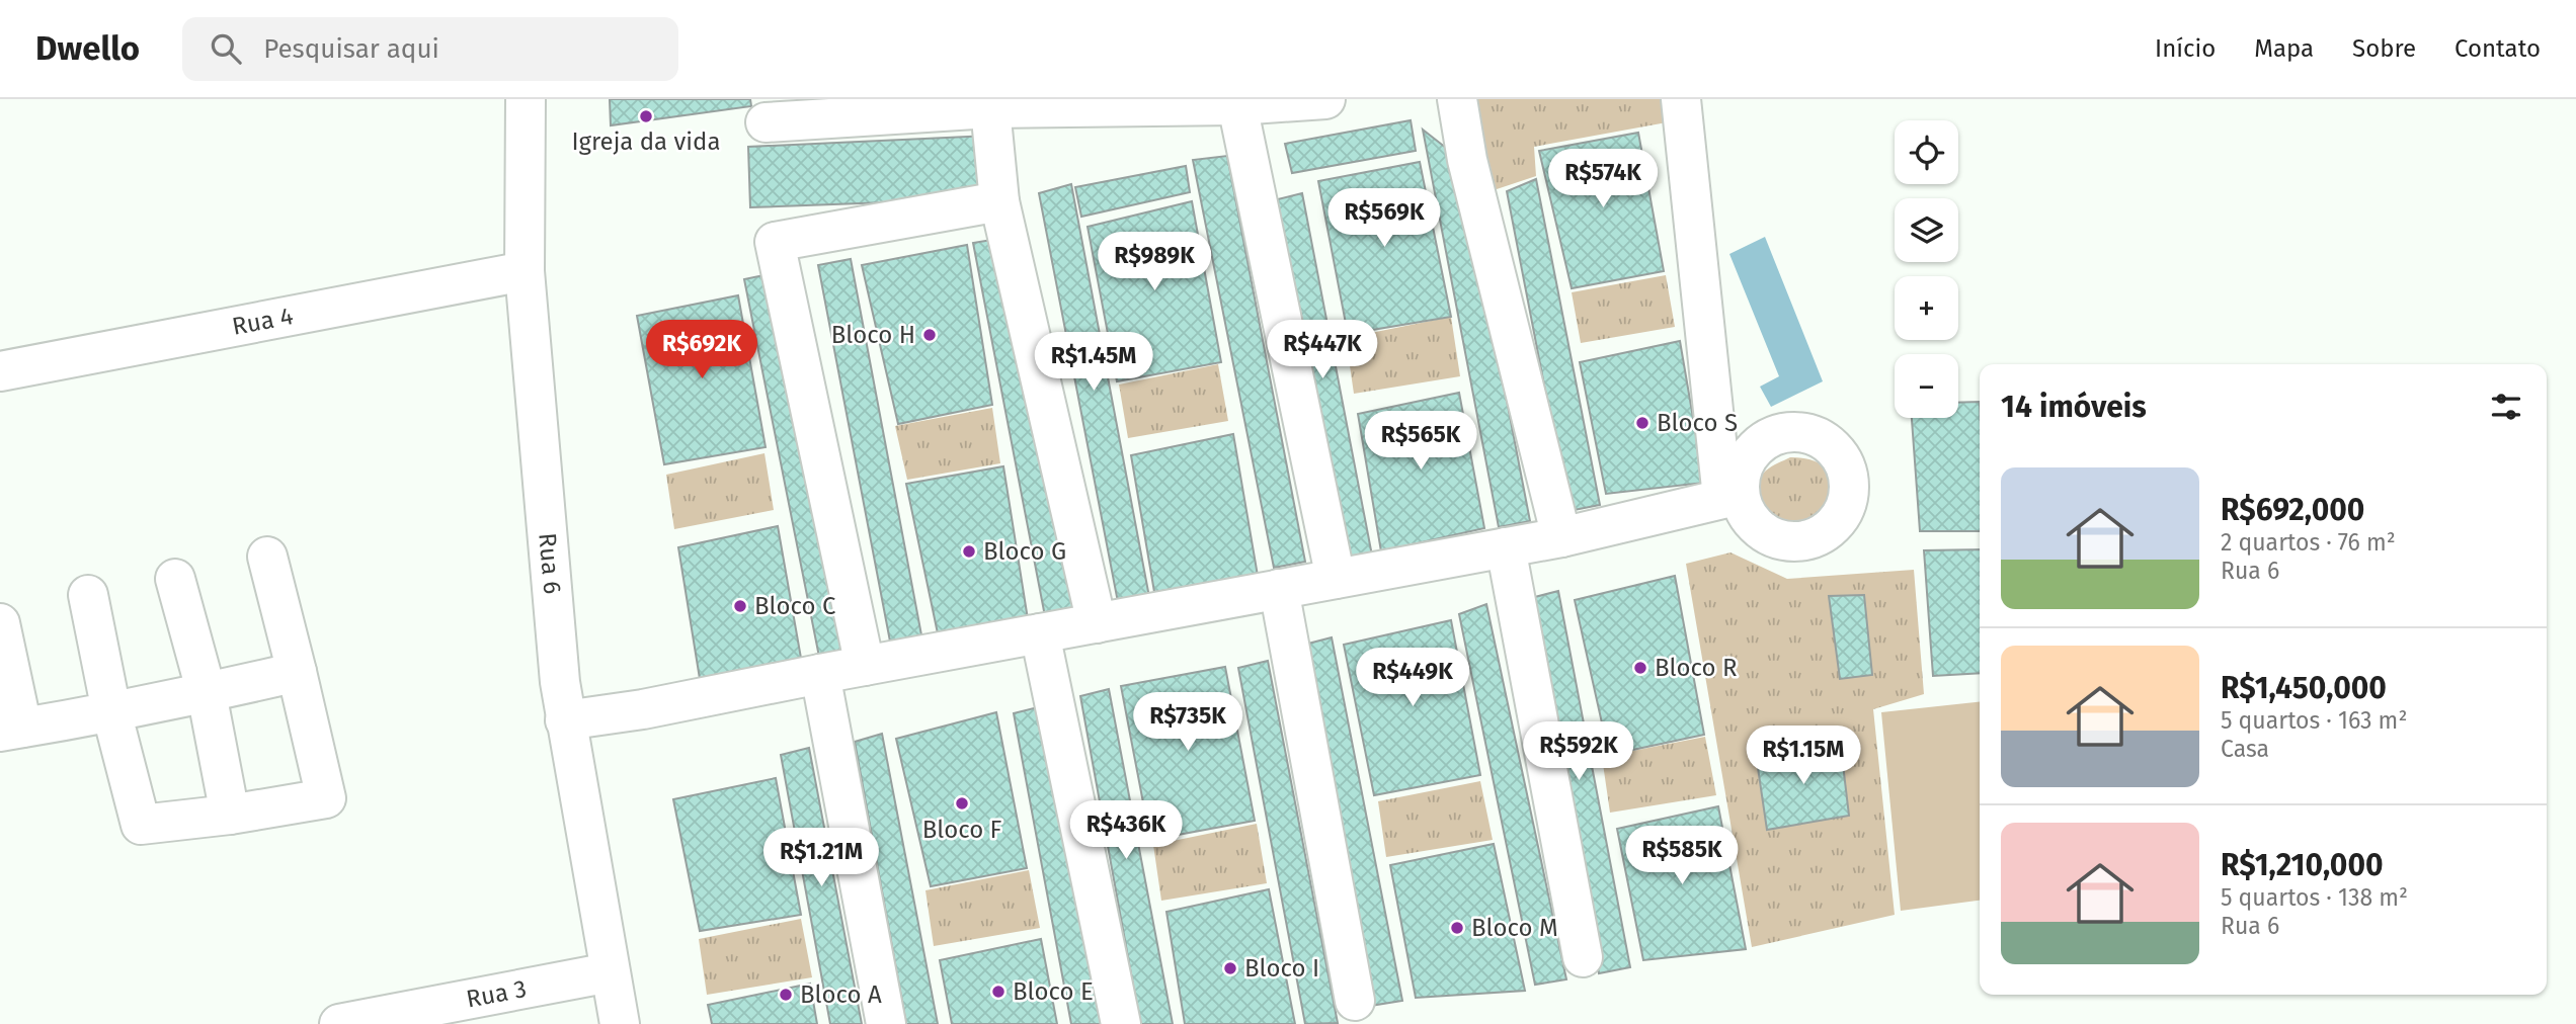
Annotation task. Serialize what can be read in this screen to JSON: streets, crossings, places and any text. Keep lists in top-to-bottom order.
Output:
{
  "streets": {
    "street": ["Rua 4", "Rua 6", "Rua 3"]
  },
  "crossings": [
    ["Rua 4", "Rua 6"],
    ["Rua 6", "Rua 3"]
  ],
  "places": [
    "Igreja da vida",
    "Bloco H",
    "Bloco S",
    "Bloco G",
    "Bloco C",
    "Bloco R",
    "Bloco F",
    "Bloco M",
    "Bloco I",
    "Bloco E",
    "Bloco A"
  ],
  "page": {
    "header": "Dwello",
    "search": "Pesquisar aqui",
    "nav": [
      "Início",
      "Mapa",
      "Sobre",
      "Contato"
    ],
    "map_buttons": ["+", "−"],
    "price": [
      "R$574K",
      "R$569K",
      "R$989K",
      "R$692K",
      "R$447K",
      "R$1.45M",
      "R$565K",
      "R$449K",
      "R$735K",
      "R$592K",
      "R$1.15M",
      "R$436K",
      "R$585K",
      "R$1.21M"
    ],
    "heading": "14 imóveis",
    "list": [
      {
        "name": "R$692,000",
        "note": "2 quartos · 76 m² · Rua 6"
      },
      {
        "name": "R$1,450,000",
        "note": "5 quartos · 163 m² · Casa"
      },
      {
        "name": "R$1,210,000",
        "note": "5 quartos · 138 m² · Rua 6"
      }
    ]
  }
}
